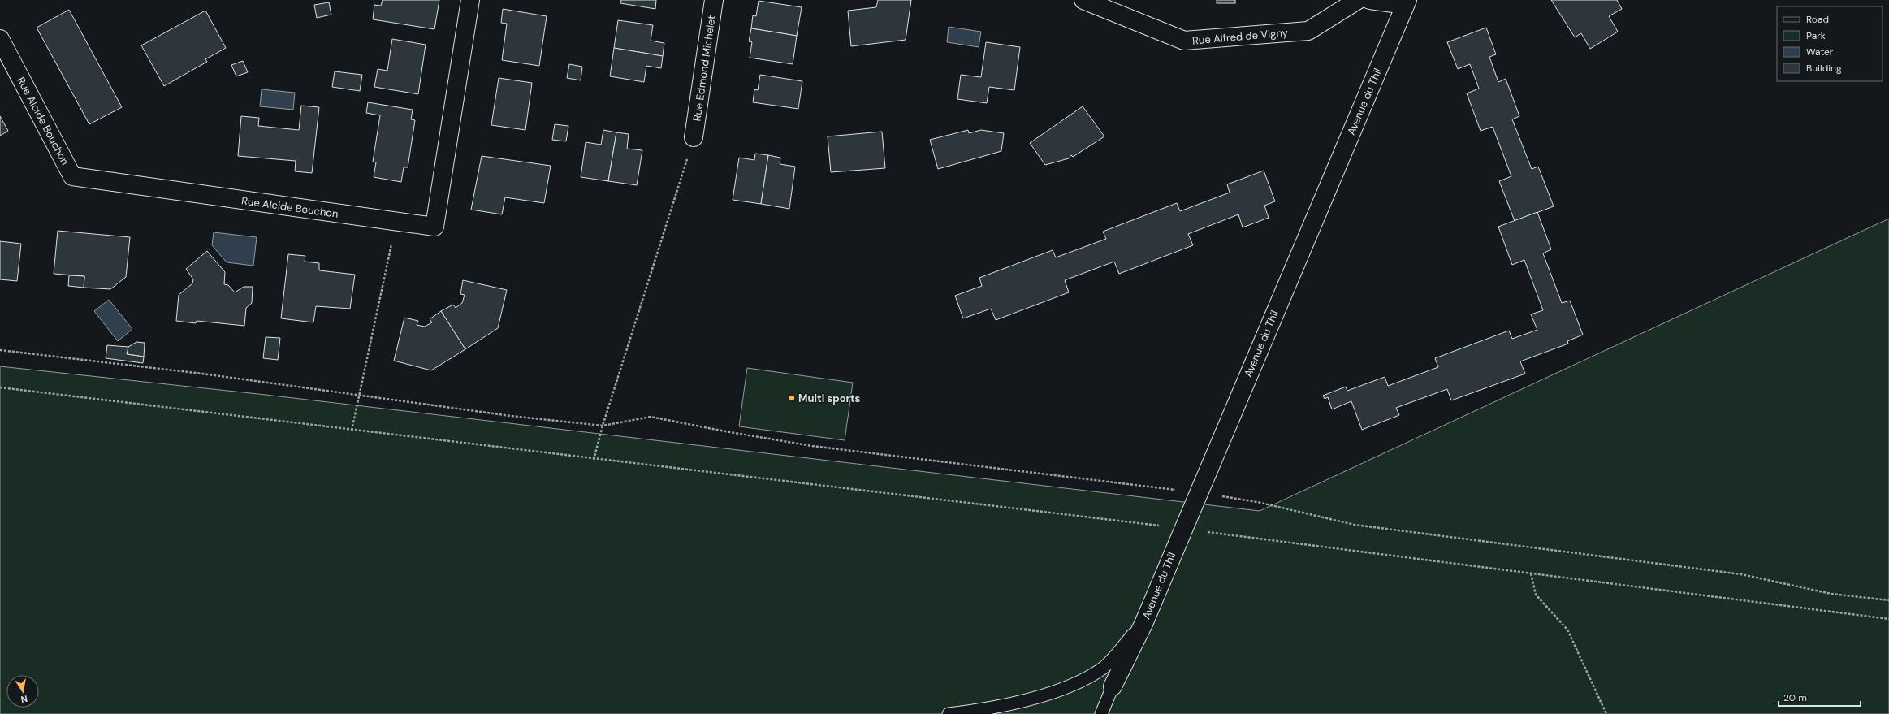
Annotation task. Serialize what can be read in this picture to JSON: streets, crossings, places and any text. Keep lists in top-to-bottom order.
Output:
{
  "streets": {
    "street": [
      "Rue Alfred de Vigny",
      "Rue Edmond Michelet",
      "Avenue du Thil",
      "Rue Alcide Bouchon"
    ]
  },
  "places": ["Multi sports"],
  "legend": [
    "Road",
    "Park",
    "Water",
    "Building"
  ],
  "scale_bar": "20 m",
  "north": "bottom"
}
